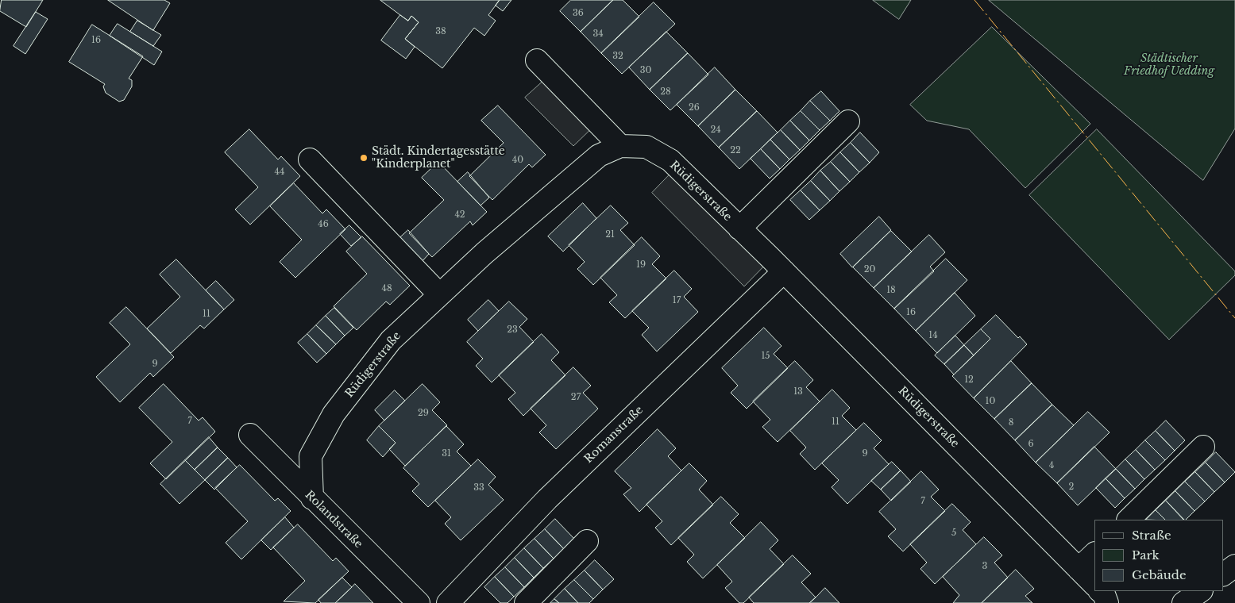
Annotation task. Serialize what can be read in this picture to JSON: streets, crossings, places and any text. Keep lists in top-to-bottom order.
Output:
{
  "streets": {
    "street": ["Rüdigerstraße", "Romanstraße", "Rolandstraße"]
  },
  "crossings": [
    ["Rüdigerstraße", "Romanstraße"],
    ["Rüdigerstraße", "Rolandstraße"]
  ],
  "parks": ["Städtischer Friedhof Uedding"],
  "places": ["Städt. Kindertagesstätte \"Kinderplanet\""],
  "house_numbers": [
    "36",
    "38",
    "34",
    "16",
    "32",
    "30",
    "28",
    "26",
    "24",
    "22",
    "40",
    "44",
    "42",
    "46",
    "21",
    "19",
    "20",
    "48",
    "18",
    "17",
    "16",
    "11",
    "23",
    "14",
    "15",
    "9",
    "12",
    "13",
    "27",
    "10",
    "29",
    "7",
    "11",
    "8",
    "6",
    "31",
    "9",
    "4",
    "2",
    "33",
    "7",
    "5",
    "3"
  ],
  "legend": ["Straße", "Park", "Gebäude"]
}
